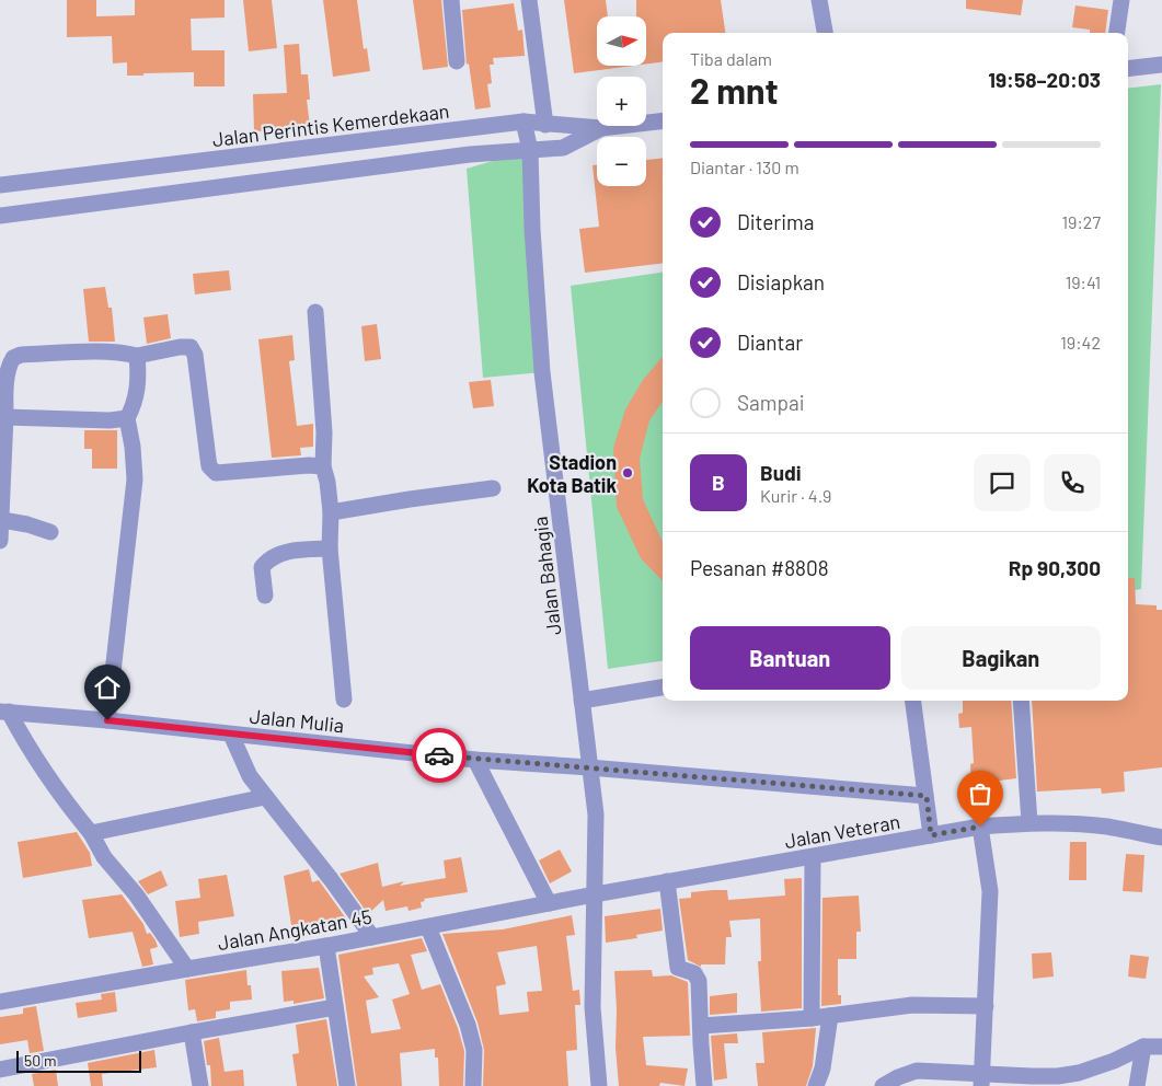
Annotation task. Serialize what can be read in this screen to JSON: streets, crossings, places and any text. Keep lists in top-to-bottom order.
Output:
{
  "streets": {
    "street": [
      "Jalan Perintis Kemerdekaan",
      "Jalan Bahagia",
      "Jalan Mulia",
      "Jalan Veteran",
      "Jalan Angkatan 45"
    ]
  },
  "crossings": [
    ["Jalan Perintis Kemerdekaan", "Jalan Bahagia"],
    ["Jalan Bahagia", "Jalan Mulia"],
    ["Jalan Bahagia", "Jalan Veteran"],
    ["Jalan Bahagia", "Jalan Angkatan 45"],
    ["Jalan Veteran", "Jalan Angkatan 45"]
  ],
  "places": ["Stadion Kota Batik"],
  "scale_bar": "50 m",
  "north": "right",
  "page": {
    "map_buttons": ["+", "−"],
    "heading": ["2 mnt", "Tiba dalam", "19:58–20:03"],
    "panel": [
      "Budi",
      "Kurir · 4.9",
      "Pesanan #8808",
      "Rp 90,300"
    ],
    "bar": "Diantar · 130 m",
    "list": [
      ["Diterima", "19:27"],
      ["Disiapkan", "19:41"],
      ["Diantar", "19:42"],
      "Sampai"
    ],
    "round": "B",
    "buttons": ["Bantuan", "Bagikan"],
    "scale": "50 m"
  }
}
